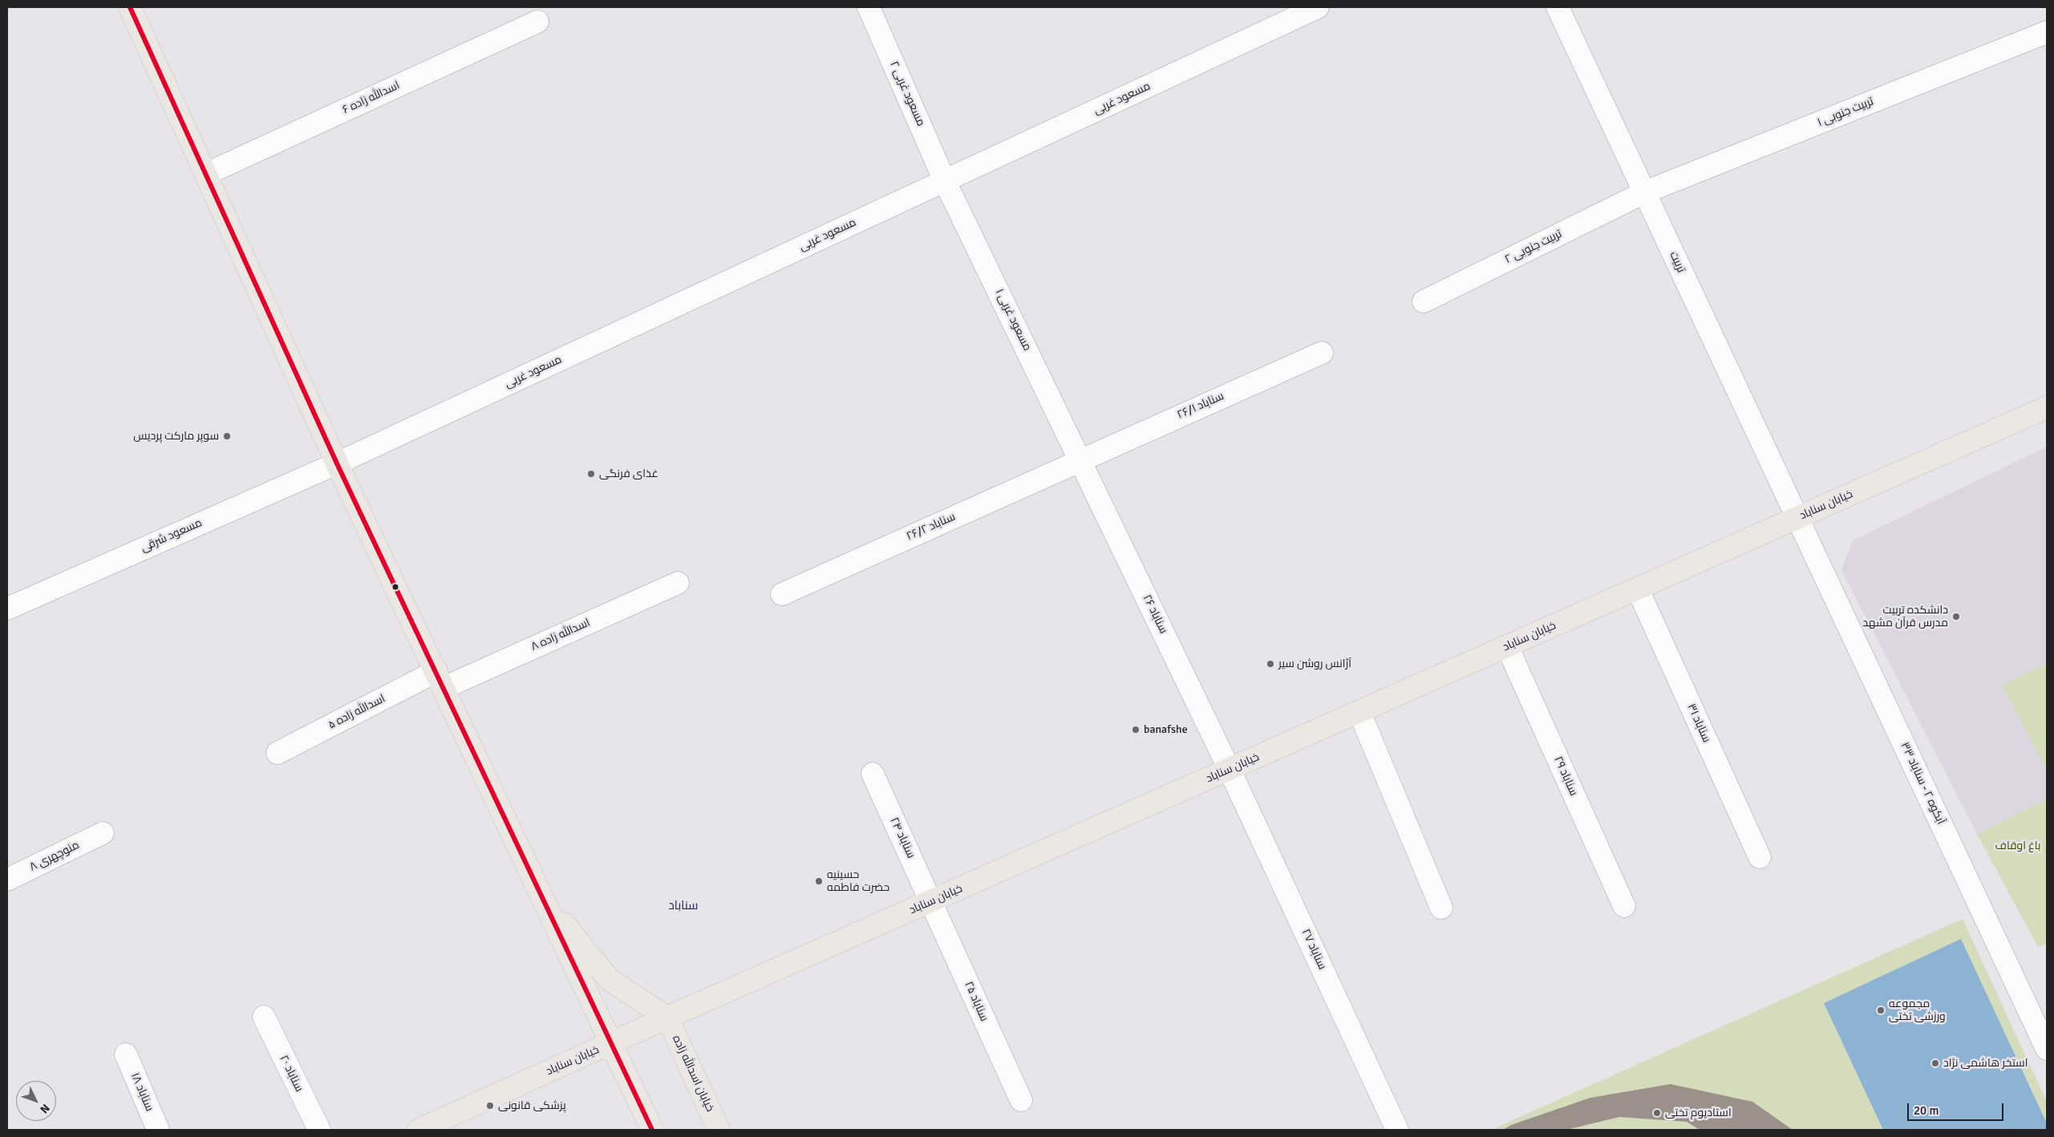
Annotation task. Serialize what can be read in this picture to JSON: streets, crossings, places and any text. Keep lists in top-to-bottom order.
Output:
{
  "streets": {
    "main road": ["خیابان سناباد", "خیابان اسدالله زاده"],
    "street": [
      "مسعود غربی ۲",
      "اسدالله زاده ۶",
      "مسعود غربی",
      "تربیت جنوبی ۱",
      "تربیت جنوبی ۲",
      "تربیت",
      "مسعود غربی ۱",
      "سناباد ۲۶/۱",
      "سناباد ۲۶/۲",
      "مسعود شرقی",
      "سناباد ۲۶",
      "اسدالله زاده ۸",
      "اسدالله زاده ۵",
      "سناباد ۳۱",
      "سناباد ۲۹",
      "آبکوه ۲ - سناباد ۳۳",
      "سناباد ۲۴",
      "منوچهری ۸",
      "سناباد ۲۷",
      "سناباد ۲۵",
      "سناباد ۲۰",
      "سناباد ۱۸"
    ]
  },
  "crossings": [
    ["مسعود غربی ۲", "مسعود غربی"],
    ["مسعود غربی ۲", "مسعود غربی ۱"],
    ["مسعود غربی", "مسعود غربی ۱"],
    ["مسعود غربی", "مسعود شرقی"],
    ["تربیت جنوبی ۱", "تربیت جنوبی ۲"],
    ["تربیت جنوبی ۱", "تربیت"],
    ["تربیت جنوبی ۲", "تربیت"],
    ["تربیت", "خیابان سناباد"],
    ["تربیت", "آبکوه ۲ - سناباد ۳۳"],
    ["مسعود غربی ۱", "سناباد ۲۶/۱"],
    ["مسعود غربی ۱", "سناباد ۲۶/۲"],
    ["مسعود غربی ۱", "سناباد ۲۶"],
    ["سناباد ۲۶/۱", "سناباد ۲۶/۲"],
    ["سناباد ۲۶/۱", "سناباد ۲۶"],
    ["خیابان سناباد", "سناباد ۲۶"],
    ["خیابان سناباد", "سناباد ۳۱"],
    ["خیابان سناباد", "سناباد ۲۹"],
    ["خیابان سناباد", "آبکوه ۲ - سناباد ۳۳"],
    ["خیابان سناباد", "سناباد ۲۴"],
    ["خیابان سناباد", "سناباد ۲۷"],
    ["خیابان سناباد", "سناباد ۲۵"],
    ["خیابان سناباد", "خیابان اسدالله زاده"],
    ["سناباد ۲۶/۲", "سناباد ۲۶"],
    ["سناباد ۲۶", "سناباد ۲۷"],
    ["اسدالله زاده ۸", "اسدالله زاده ۵"],
    ["سناباد ۲۴", "سناباد ۲۵"]
  ],
  "districts": ["سناباد"],
  "parks": ["باغ اوقاف"],
  "places": [
    "سوپر مارکت پردیس",
    "غذای فرنگی",
    "دانشکده تربیت مدرس قرآن مشهد",
    "آژانس روشن سیر",
    "banafshe",
    "حسینیه حضرت فاطمه",
    "مجموعه ورزشی تختی",
    "استخر هاشمی نژاد",
    "پزشکی قانونی",
    "استادیوم تختی"
  ],
  "scale_bar": "20 m",
  "north": "bottom right"
}
